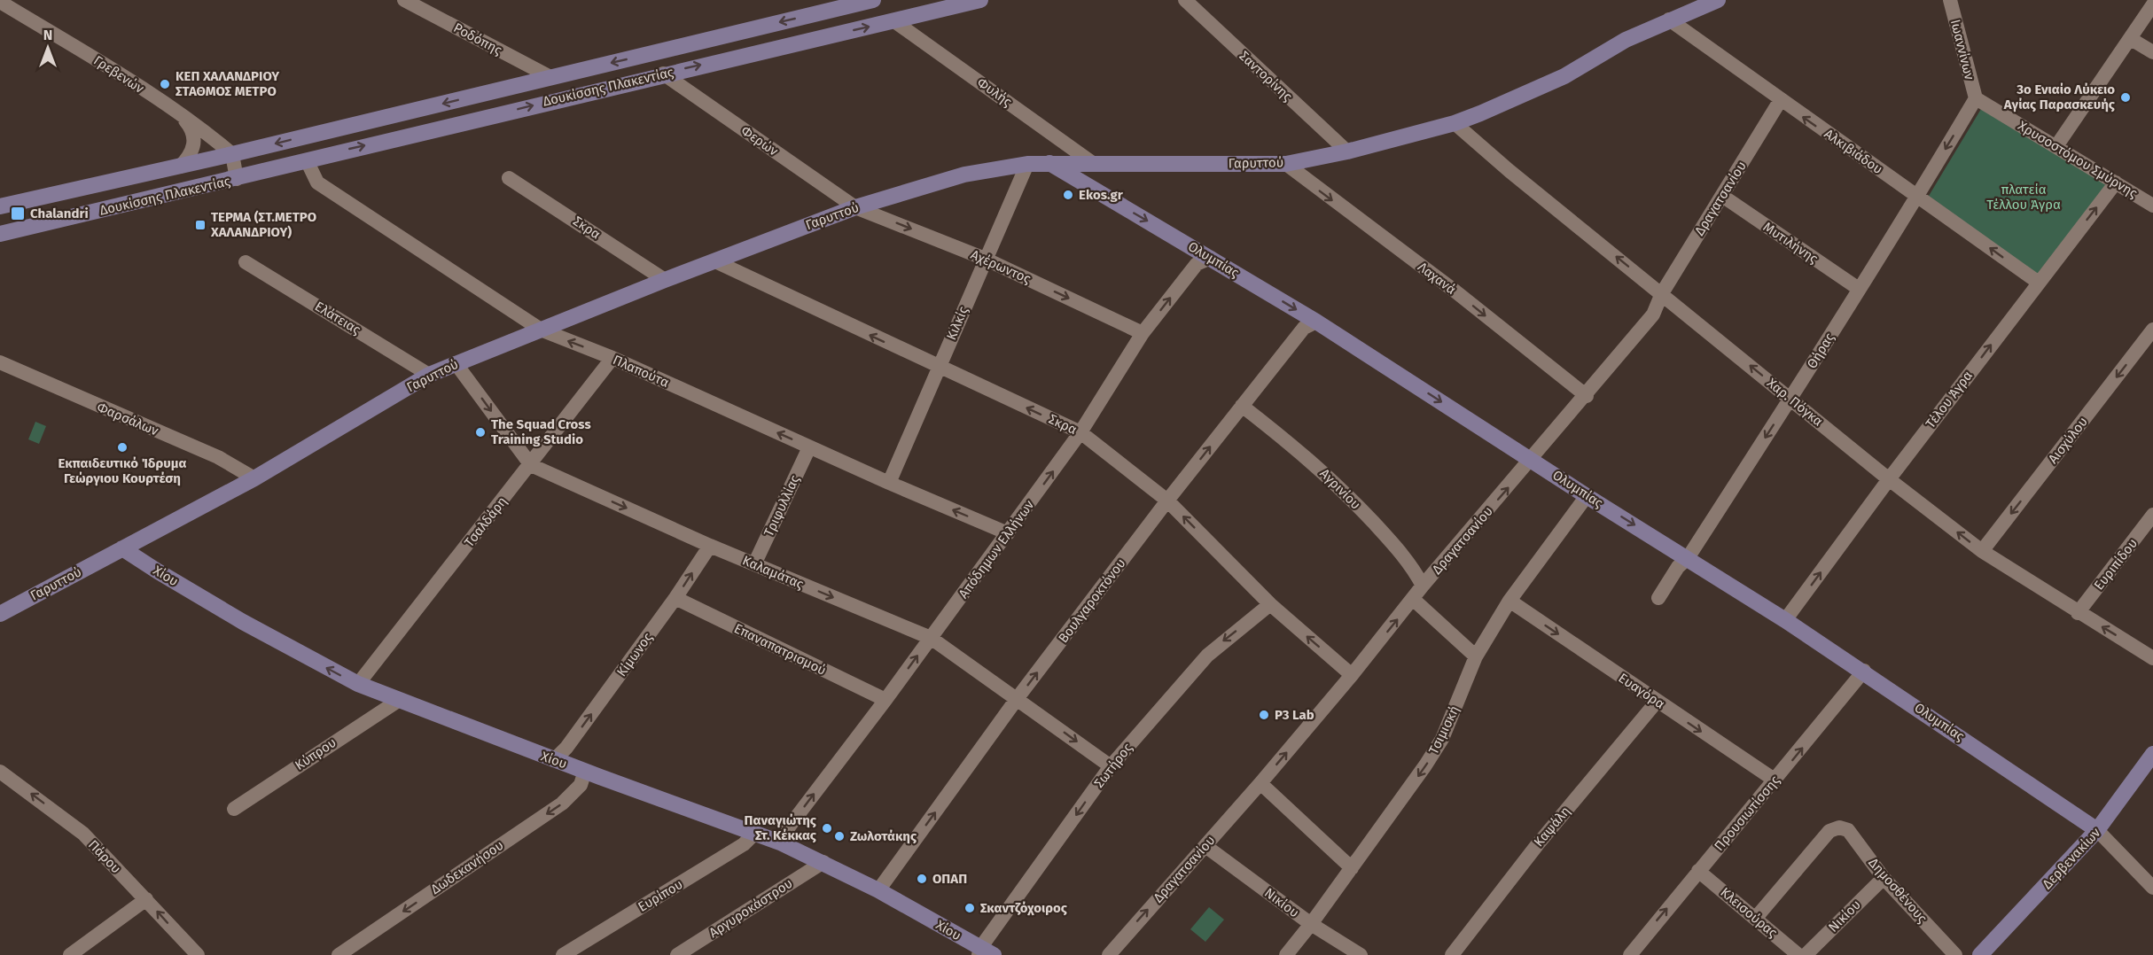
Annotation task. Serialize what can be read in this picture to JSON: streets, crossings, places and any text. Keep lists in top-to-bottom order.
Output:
{
  "streets": {
    "street": [
      "Ροδόπης",
      "Ιωαννίνων",
      "Γρεβενών",
      "Σαντορίνης",
      "Δουκίσσης Πλακεντίας",
      "Φυλής",
      "Φερών",
      "Αλκιβιάδου",
      "Χρυσοστόμου Σμύρνης",
      "Γαρυττού",
      "Δραγατσανίου",
      "Σκρα",
      "Μυτιλήνης",
      "Ολυμπίας",
      "Αχέρωντος",
      "Λαχανά",
      "Ελάτειας",
      "Κιλκίς",
      "Θήρας",
      "Πλαπούτα",
      "Τέλου Άγρα",
      "Χαρ. Πόγκα",
      "Φαρσάλων",
      "Αισχύλου",
      "Αγρινίου",
      "Τριφυλλίας",
      "Τσαλδάρη",
      "Απόδημων Ελλήνων",
      "Ευριπίδου",
      "Καλαμάτας",
      "Χίου",
      "Βουλγαροκτόνου",
      "Επαναπατρισμού",
      "Κίμωνος",
      "Ευαγόρα",
      "Τσιμισκή",
      "Κύπρου",
      "Σωτήρος",
      "Προυσιωτίσσης",
      "Καψάλη",
      "Πάρου",
      "Δερβενακίων",
      "Δωδεκανήσου",
      "Δημοσθένους",
      "Ευρίπου",
      "Νικίου",
      "Αργυροκάστρου",
      "Κλεισούρας"
    ]
  },
  "crossings": [
    ["Ροδόπης", "Δουκίσσης Πλακεντίας"],
    ["Ιωαννίνων", "Χρυσοστόμου Σμύρνης"],
    ["Ιωαννίνων", "Θήρας"],
    ["Γρεβενών", "Δουκίσσης Πλακεντίας"],
    ["Σαντορίνης", "Γαρυττού"],
    ["Δουκίσσης Πλακεντίας", "Φυλής"],
    ["Δουκίσσης Πλακεντίας", "Φερών"],
    ["Δουκίσσης Πλακεντίας", "Πλαπούτα"],
    ["Φυλής", "Γαρυττού"],
    ["Φερών", "Γαρυττού"],
    ["Φερών", "Αχέρωντος"],
    ["Αλκιβιάδου", "Γαρυττού"],
    ["Αλκιβιάδου", "Δραγατσανίου"],
    ["Αλκιβιάδου", "Θήρας"],
    ["Αλκιβιάδου", "Τέλου Άγρα"],
    ["Χρυσοστόμου Σμύρνης", "Θήρας"],
    ["Χρυσοστόμου Σμύρνης", "Τέλου Άγρα"],
    ["Γαρυττού", "Σκρα"],
    ["Γαρυττού", "Ολυμπίας"],
    ["Γαρυττού", "Αχέρωντος"],
    ["Γαρυττού", "Λαχανά"],
    ["Γαρυττού", "Ελάτειας"],
    ["Γαρυττού", "Κιλκίς"],
    ["Γαρυττού", "Πλαπούτα"],
    ["Γαρυττού", "Χαρ. Πόγκα"],
    ["Γαρυττού", "Φαρσάλων"],
    ["Γαρυττού", "Καλαμάτας"],
    ["Γαρυττού", "Χίου"],
    ["Δραγατσανίου", "Σκρα"],
    ["Δραγατσανίου", "Μυτιλήνης"],
    ["Δραγατσανίου", "Ολυμπίας"],
    ["Δραγατσανίου", "Λαχανά"],
    ["Δραγατσανίου", "Χαρ. Πόγκα"],
    ["Δραγατσανίου", "Αγρινίου"],
    ["Δραγατσανίου", "Νικίου"],
    ["Σκρα", "Κιλκίς"],
    ["Σκρα", "Απόδημων Ελλήνων"],
    ["Σκρα", "Βουλγαροκτόνου"],
    ["Σκρα", "Σωτήρος"],
    ["Μυτιλήνης", "Θήρας"],
    ["Ολυμπίας", "Θήρας"],
    ["Ολυμπίας", "Τέλου Άγρα"],
    ["Ολυμπίας", "Απόδημων Ελλήνων"],
    ["Ολυμπίας", "Βουλγαροκτόνου"],
    ["Ολυμπίας", "Τσιμισκή"],
    ["Ολυμπίας", "Προυσιωτίσσης"],
    ["Ολυμπίας", "Δερβενακίων"],
    ["Αχέρωντος", "Κιλκίς"],
    ["Αχέρωντος", "Απόδημων Ελλήνων"],
    ["Κιλκίς", "Πλαπούτα"],
    ["Θήρας", "Χαρ. Πόγκα"],
    ["Πλαπούτα", "Τριφυλλίας"],
    ["Πλαπούτα", "Τσαλδάρη"],
    ["Πλαπούτα", "Απόδημων Ελλήνων"],
    ["Τέλου Άγρα", "Χαρ. Πόγκα"],
    ["Χαρ. Πόγκα", "Αισχύλου"],
    ["Χαρ. Πόγκα", "Ευριπίδου"],
    ["Αγρινίου", "Βουλγαροκτόνου"],
    ["Τριφυλλίας", "Καλαμάτας"],
    ["Τσαλδάρη", "Καλαμάτας"],
    ["Τσαλδάρη", "Χίου"],
    ["Απόδημων Ελλήνων", "Καλαμάτας"],
    ["Απόδημων Ελλήνων", "Χίου"],
    ["Απόδημων Ελλήνων", "Επαναπατρισμού"],
    ["Καλαμάτας", "Βουλγαροκτόνου"],
    ["Καλαμάτας", "Κίμωνος"],
    ["Καλαμάτας", "Σωτήρος"],
    ["Χίου", "Βουλγαροκτόνου"],
    ["Χίου", "Κίμωνος"],
    ["Χίου", "Κύπρου"],
    ["Χίου", "Σωτήρος"],
    ["Χίου", "Δωδεκανήσου"],
    ["Χίου", "Ευρίπου"],
    ["Χίου", "Αργυροκάστρου"],
    ["Επαναπατρισμού", "Κίμωνος"],
    ["Ευαγόρα", "Τσιμισκή"],
    ["Ευαγόρα", "Προυσιωτίσσης"],
    ["Ευαγόρα", "Καψάλη"],
    ["Τσιμισκή", "Νικίου"],
    ["Προυσιωτίσσης", "Κλεισούρας"],
    ["Δημοσθένους", "Νικίου"],
    ["Δημοσθένους", "Κλεισούρας"]
  ],
  "one_way": [
    "Αλκιβιάδου",
    "Δραγατσανίου",
    "Σκρα",
    "Ολυμπίας",
    "Αχέρωντος",
    "Λαχανά",
    "Θήρας",
    "Πλαπούτα",
    "Τέλου Άγρα",
    "Χαρ. Πόγκα",
    "Αισχύλου",
    "Απόδημων Ελλήνων",
    "Καλαμάτας",
    "Βουλγαροκτόνου",
    "Κίμωνος",
    "Ευαγόρα",
    "Τσιμισκή",
    "Σωτήρος",
    "Προυσιωτίσσης",
    "Πάρου",
    "Δωδεκανήσου"
  ],
  "parks": ["πλατεία Τέλλου Άγρα"],
  "places": {
    "other": [
      "ΚΕΠ ΧΑΛΑΝΔΡΙΟΥ ΣΤΑΘΜΟΣ ΜΕΤΡΟ",
      "3ο Ενιαίο Λύκειο Αγίας Παρασκευής",
      "Ekos.gr",
      "The Squad Cross Training Studio",
      "Εκπαιδευτικό Ίδρυμα Γεώργιου Κουρτέση",
      "P3 Lab",
      "Παναγιώτης Στ. Κέκκας",
      "Ζωλοτάκης",
      "ΟΠΑΠ",
      "Σκαντζόχοιρος"
    ],
    "transit": ["Chalandri", "ΤΕΡΜΑ (ΣΤ.ΜΕΤΡΟ ΧΑΛΑΝΔΡΙΟΥ)"]
  },
  "north": "top"
}
